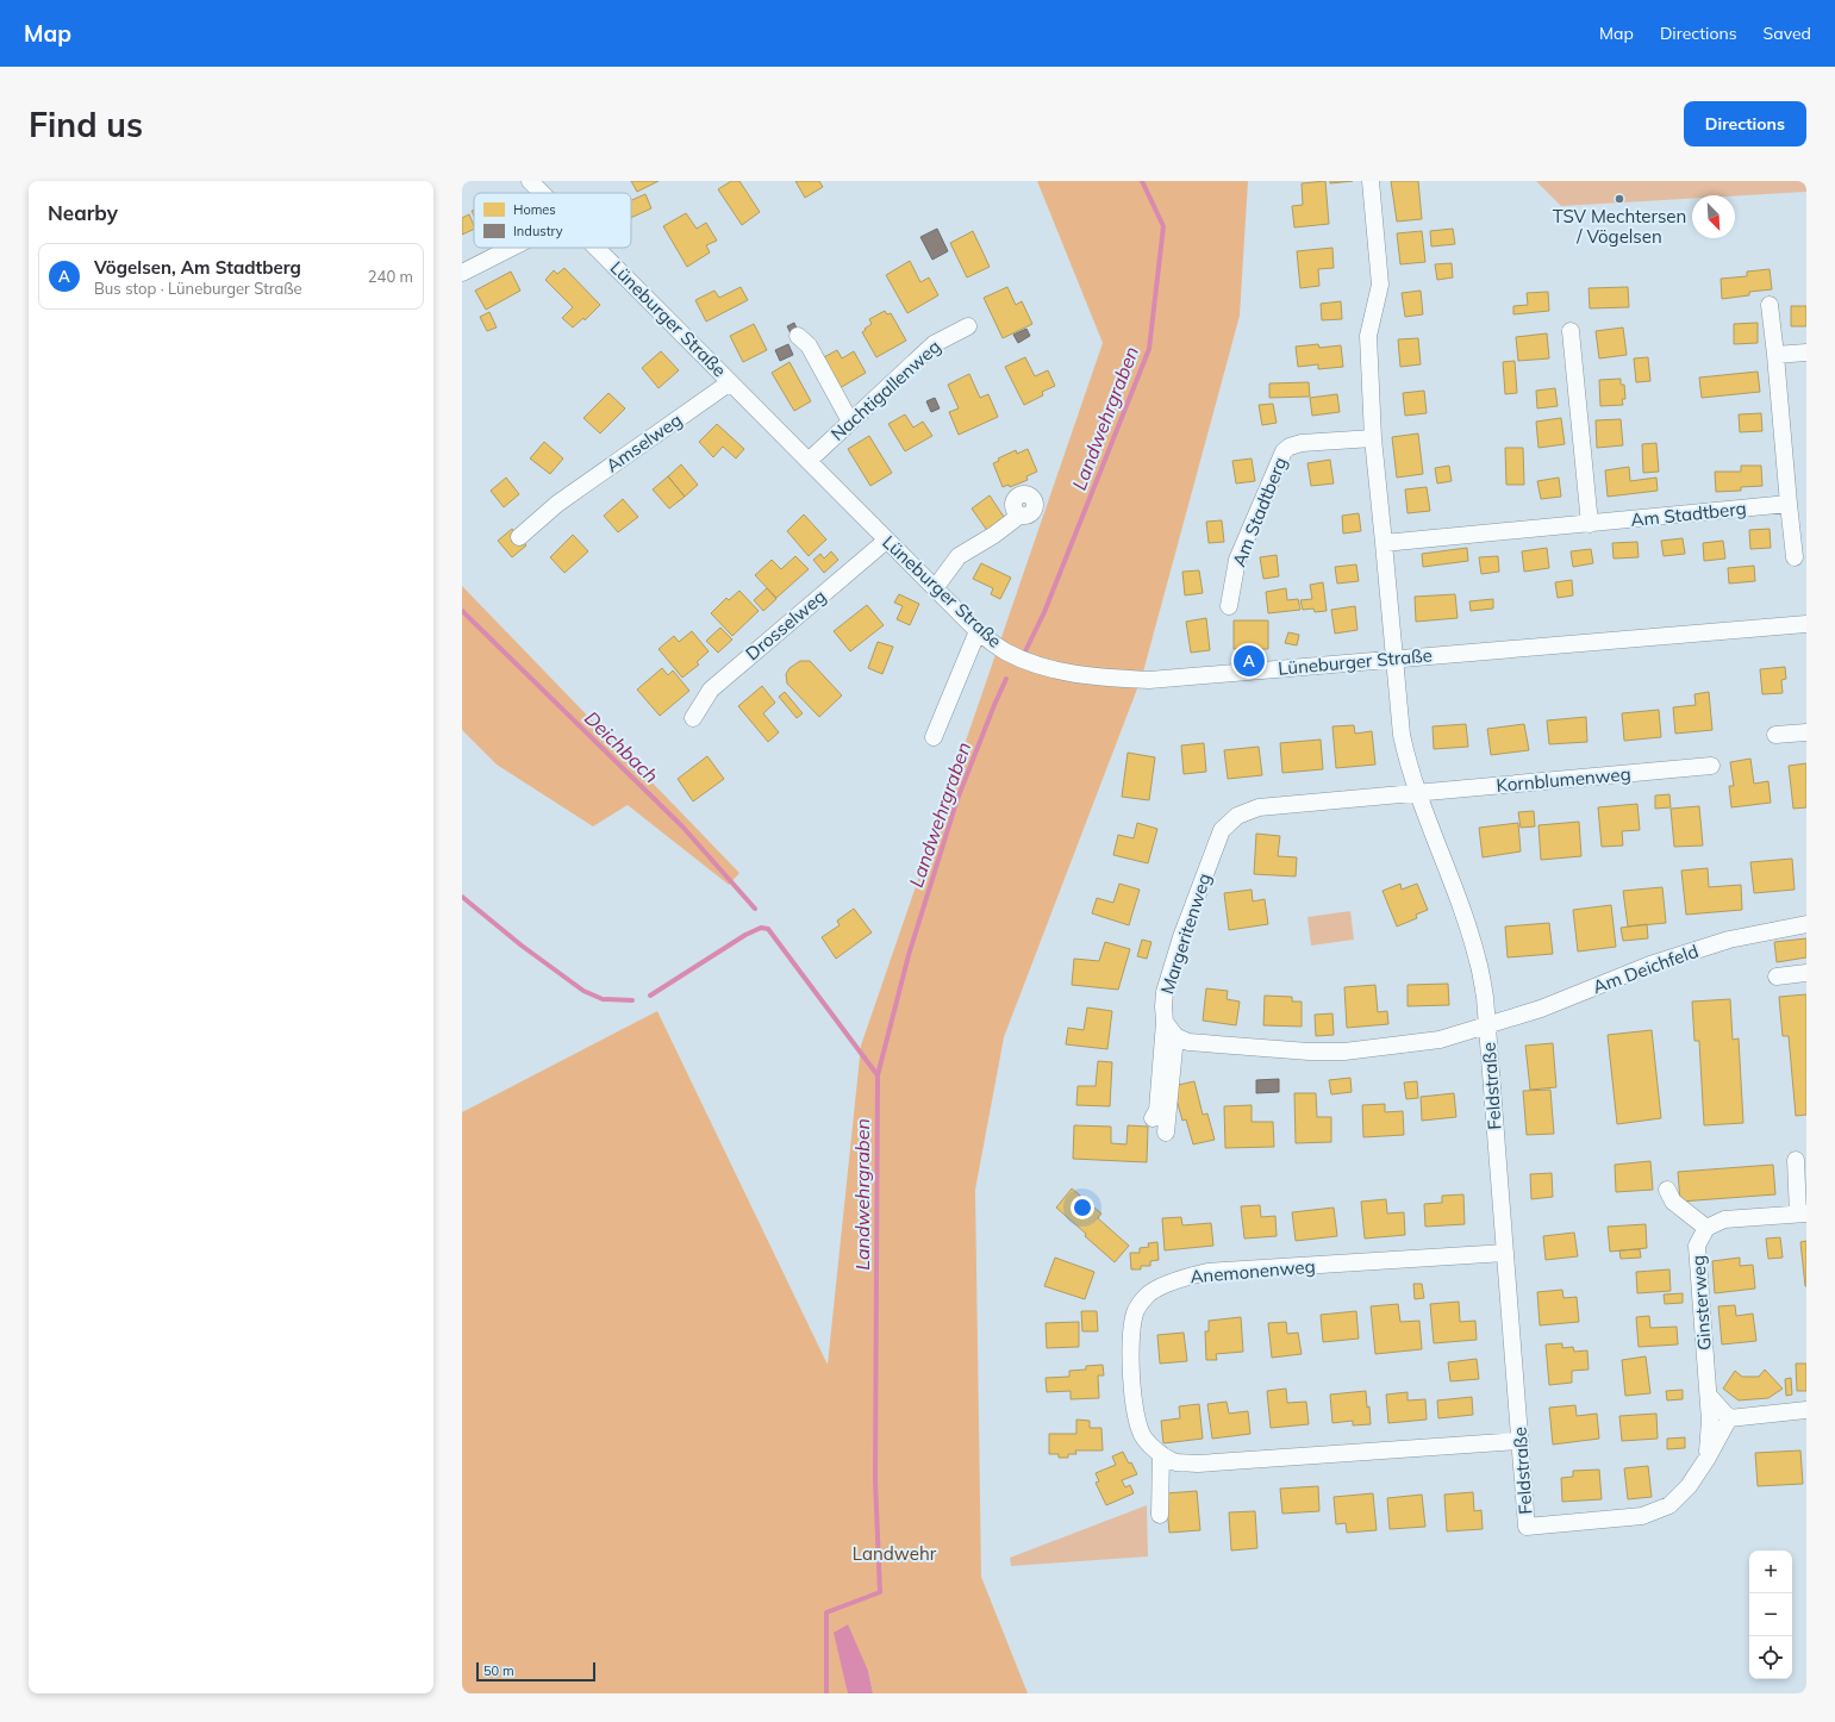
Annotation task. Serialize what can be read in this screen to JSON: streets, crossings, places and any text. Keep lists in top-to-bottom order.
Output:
{
  "streets": {
    "street": [
      "Lüneburger Straße",
      "Nachtigallenweg",
      "Amselweg",
      "Am Stadtberg",
      "Drosselweg",
      "Kornblumenweg",
      "Margeritenweg",
      "Am Deichfeld",
      "Feldstraße",
      "Anemonenweg",
      "Ginsterweg"
    ]
  },
  "crossings": [
    ["Lüneburger Straße", "Nachtigallenweg"],
    ["Lüneburger Straße", "Amselweg"],
    ["Lüneburger Straße", "Drosselweg"],
    ["Lüneburger Straße", "Feldstraße"],
    ["Kornblumenweg", "Margeritenweg"],
    ["Kornblumenweg", "Feldstraße"],
    ["Margeritenweg", "Feldstraße"],
    ["Am Deichfeld", "Feldstraße"],
    ["Feldstraße", "Anemonenweg"],
    ["Feldstraße", "Ginsterweg"]
  ],
  "water": ["Landwehrgraben", "Deichbach"],
  "parks": ["Landwehr"],
  "places": ["TSV Mechtersen / Vögelsen"],
  "legend": ["Homes", "Industry"],
  "scale_bar": "50 m",
  "north": "bottom right",
  "page": {
    "header": "Map",
    "nav": ["Map", "Directions", "Saved"],
    "buttons": "Directions",
    "title": "Find us",
    "heading": "Nearby",
    "list": [
      {
        "mark": "A",
        "name": "Vögelsen, Am Stadtberg",
        "note": "Bus stop · Lüneburger Straße",
        "value": "240 m"
      }
    ],
    "pins": "A",
    "map_buttons": ["+", "−"],
    "scale": "50 m"
  }
}
